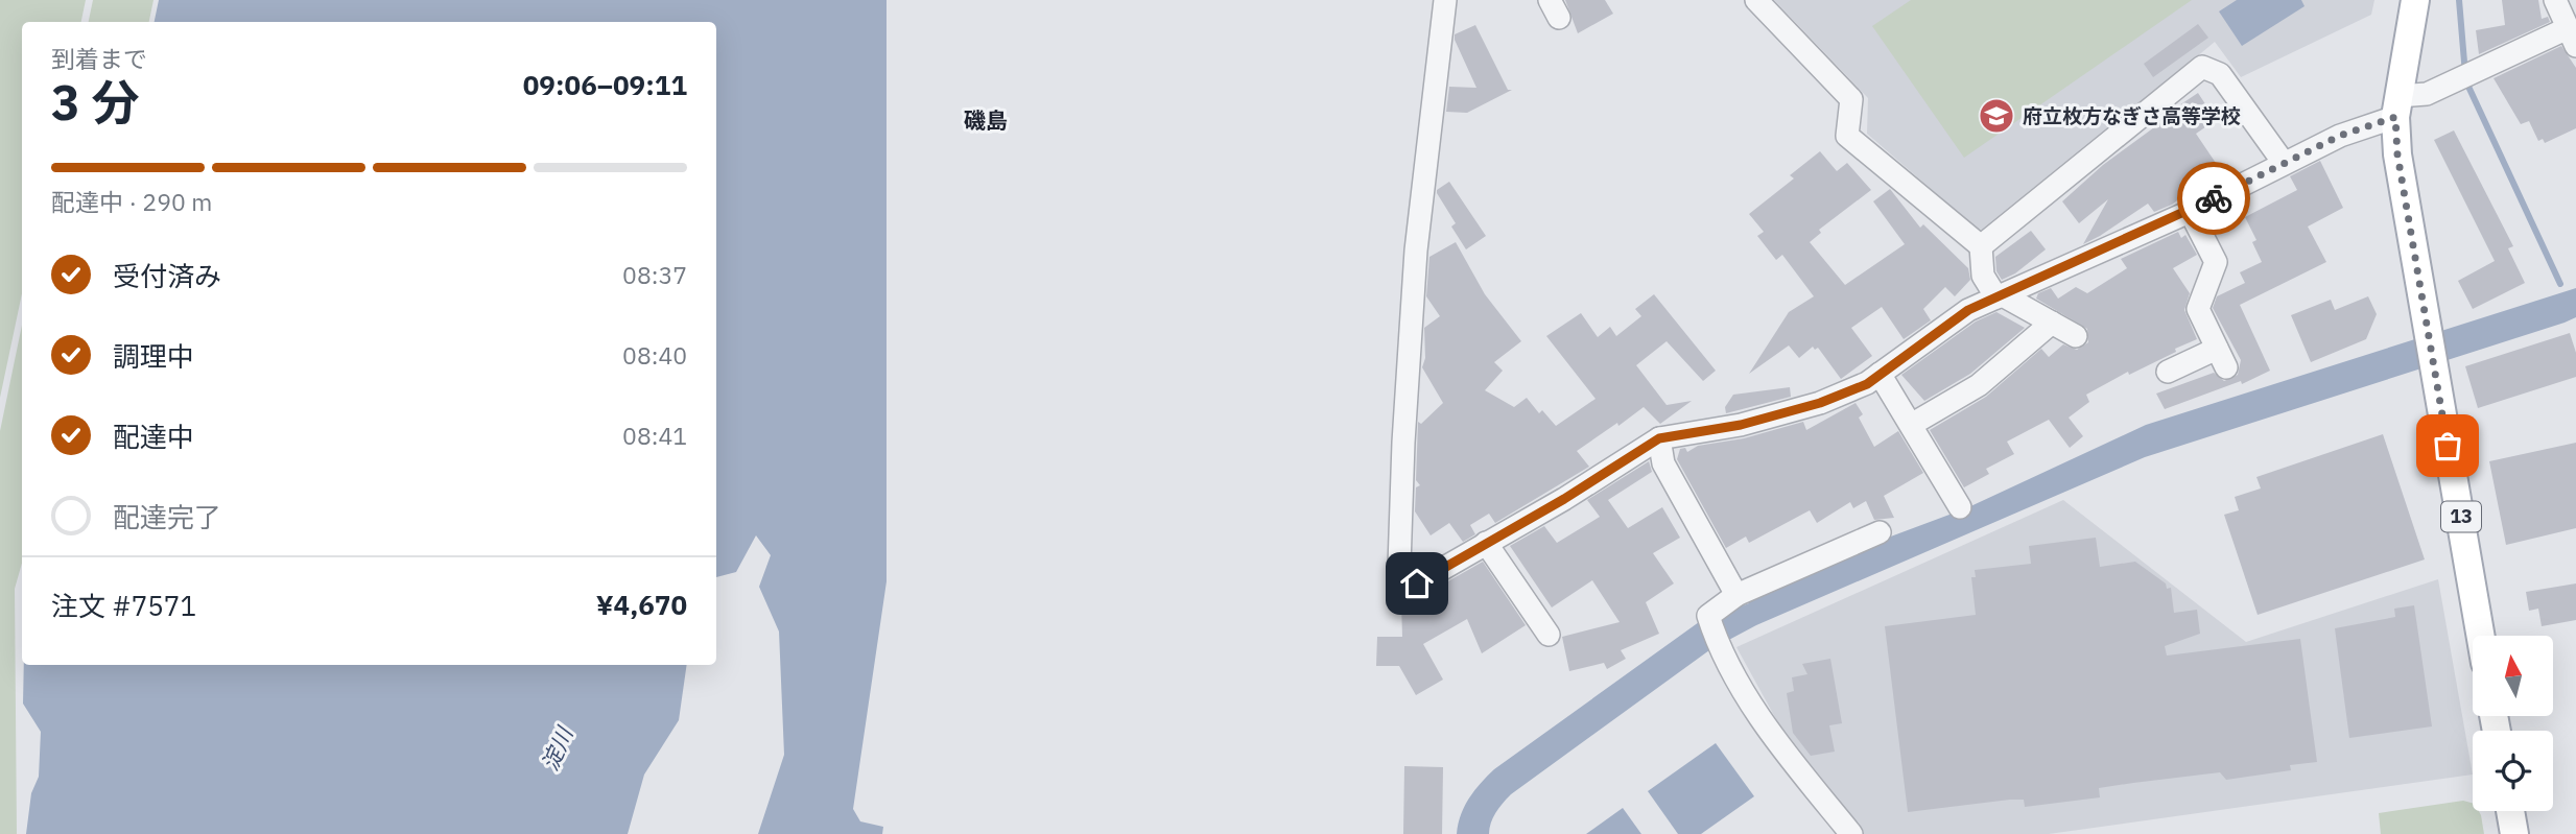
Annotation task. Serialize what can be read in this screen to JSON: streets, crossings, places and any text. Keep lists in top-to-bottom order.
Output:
{
  "streets": {
    "main road": ["13"]
  },
  "districts": ["磯島"],
  "water": ["淀川"],
  "places": {
    "school or university": ["府立枚方なぎさ高等学校"]
  },
  "north": "top",
  "page": {
    "heading": ["3 分", "到着まで", "09:06–09:11"],
    "panel": ["注文 #7571", "¥4,670"],
    "bar": "配達中 · 290 m",
    "list": [
      ["受付済み", "08:37"],
      ["調理中", "08:40"],
      ["配達中", "08:41"],
      "配達完了"
    ]
  }
}
